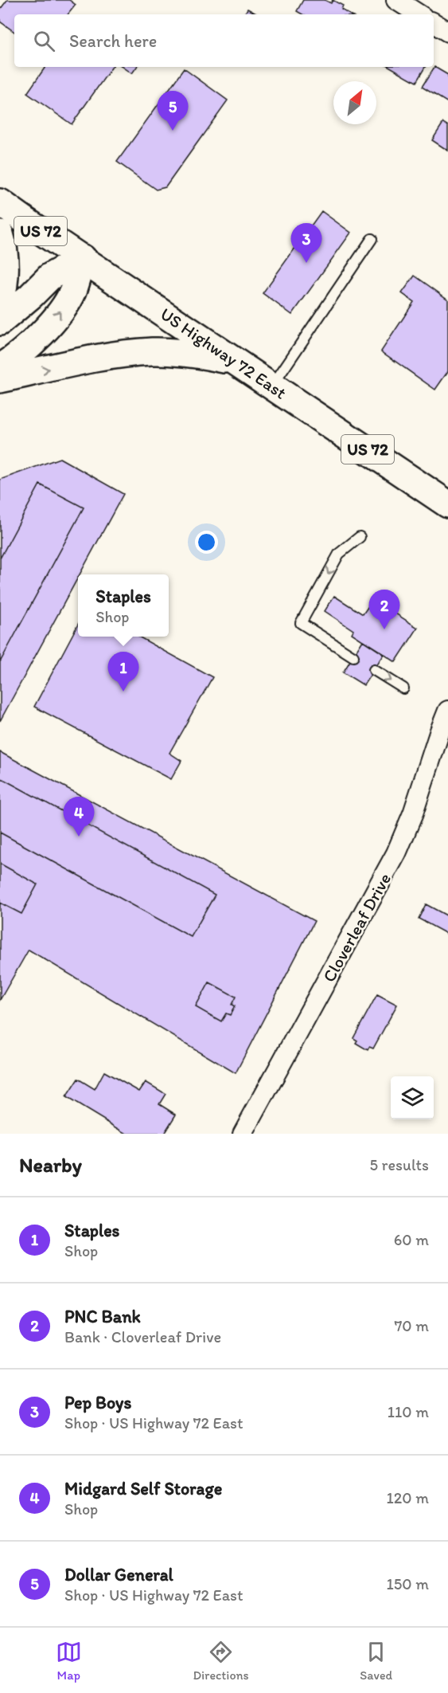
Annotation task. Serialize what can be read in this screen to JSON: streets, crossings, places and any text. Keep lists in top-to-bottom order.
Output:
{
  "streets": {
    "highway": ["US 72", "US Highway 72 East"],
    "street": ["Cloverleaf Drive"]
  },
  "north": "top right",
  "page": {
    "search": "Search here",
    "pins": [
      "5",
      "3",
      "2",
      "1",
      "4"
    ],
    "popup": ["Staples", "Shop"],
    "heading": ["Nearby", "5 results"],
    "list": [
      {
        "mark": "1",
        "name": "Staples",
        "note": "Shop",
        "value": "60 m"
      },
      {
        "mark": "2",
        "name": "PNC Bank",
        "note": "Bank · Cloverleaf Drive",
        "value": "70 m"
      },
      {
        "mark": "3",
        "name": "Pep Boys",
        "note": "Shop · US Highway 72 East",
        "value": "110 m"
      },
      {
        "mark": "4",
        "name": "Midgard Self Storage",
        "note": "Shop",
        "value": "120 m"
      },
      {
        "mark": "5",
        "name": "Dollar General",
        "note": "Shop · US Highway 72 East",
        "value": "150 m"
      }
    ],
    "nav": ["Map", "Directions", "Saved"]
  }
}
